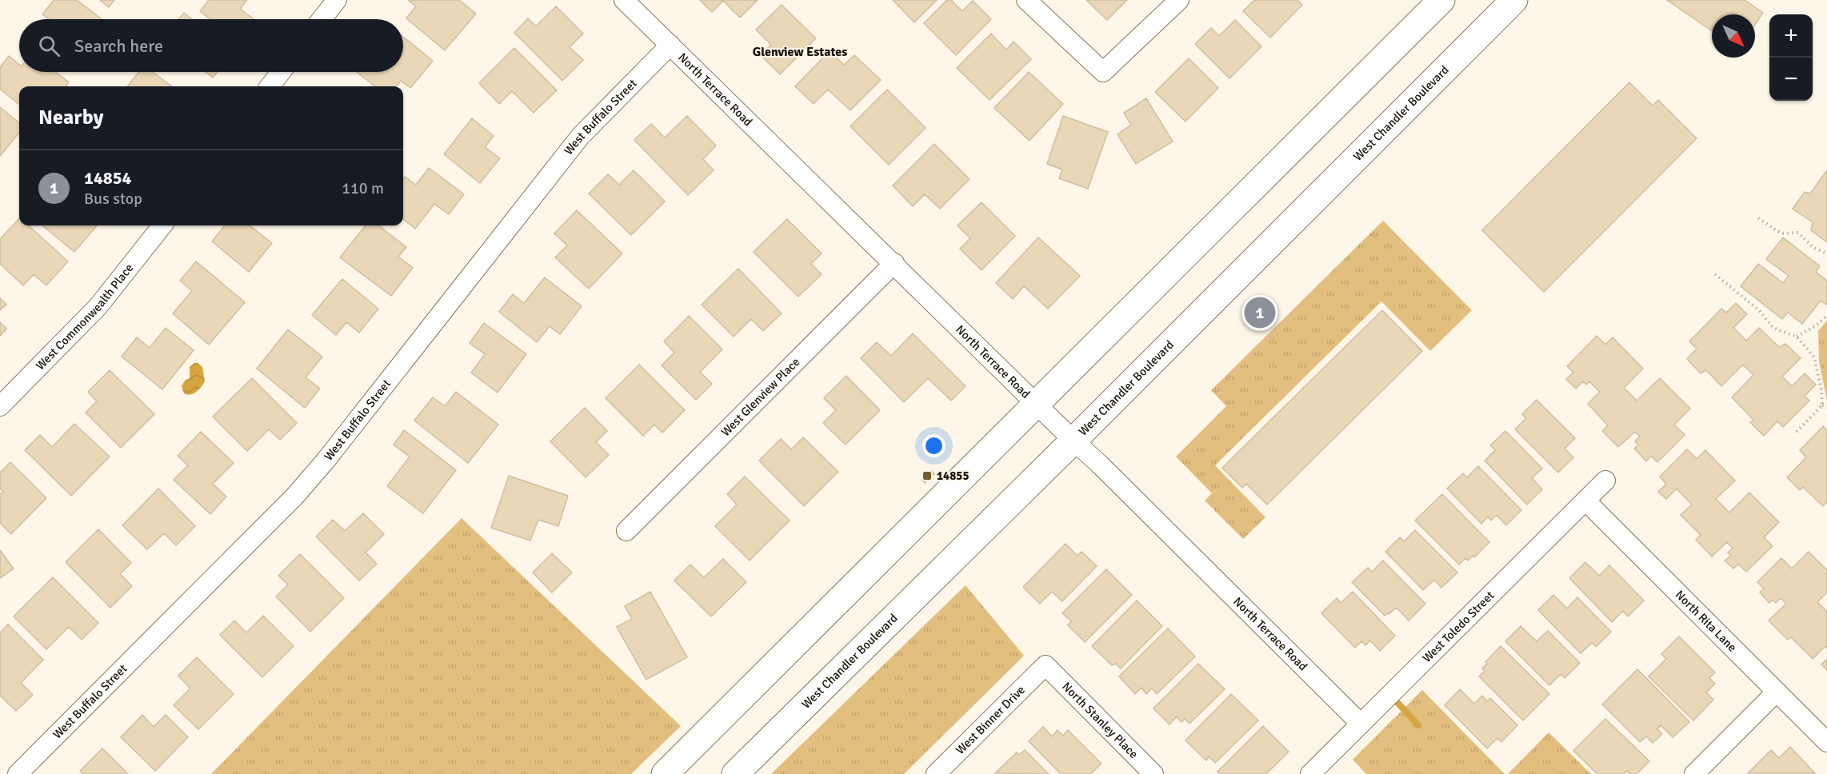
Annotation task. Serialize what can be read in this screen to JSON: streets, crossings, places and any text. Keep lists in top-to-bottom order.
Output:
{
  "streets": {
    "main road": ["West Chandler Boulevard"],
    "street": [
      "North Terrace Road",
      "West Buffalo Street",
      "West Commonwealth Place",
      "West Glenview Place",
      "North Rita Lane",
      "West Toledo Street",
      "West Binner Drive",
      "North Stanley Place"
    ]
  },
  "crossings": [
    ["North Terrace Road", "West Chandler Boulevard"],
    ["North Terrace Road", "West Buffalo Street"],
    ["North Terrace Road", "West Glenview Place"],
    ["North Terrace Road", "West Toledo Street"],
    ["North Rita Lane", "West Toledo Street"],
    ["West Binner Drive", "North Stanley Place"]
  ],
  "districts": ["Glenview Estates"],
  "places": {
    "transit": ["14855"]
  },
  "north": "bottom right",
  "page": {
    "map_buttons": ["+", "−"],
    "search": "Search here",
    "heading": "Nearby",
    "list": [
      {
        "mark": "1",
        "name": "14854",
        "note": "Bus stop",
        "value": "110 m"
      }
    ],
    "pins": "1"
  }
}
